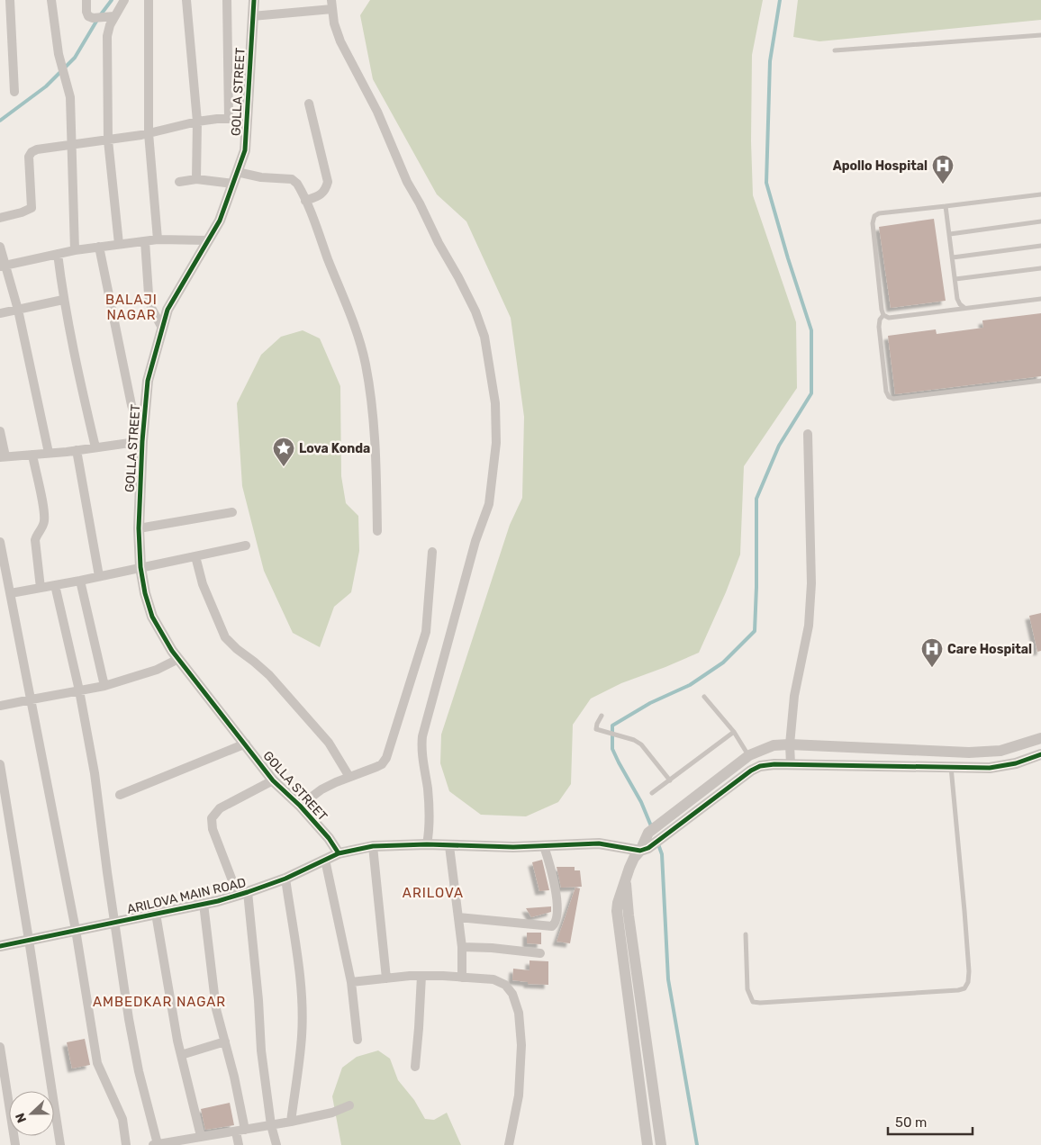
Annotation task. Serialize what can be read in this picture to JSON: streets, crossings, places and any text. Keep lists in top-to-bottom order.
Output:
{
  "streets": {
    "street": ["GOLLA STREET", "ARILOVA MAIN ROAD"]
  },
  "crossings": [
    ["GOLLA STREET", "ARILOVA MAIN ROAD"]
  ],
  "districts": ["BALAJI NAGAR", "ARILOVA", "AMBEDKAR NAGAR"],
  "places": {
    "hospital": ["Apollo Hospital", "Care Hospital"],
    "place": ["Lova Konda"]
  },
  "scale_bar": "50 m",
  "north": "left"
}
